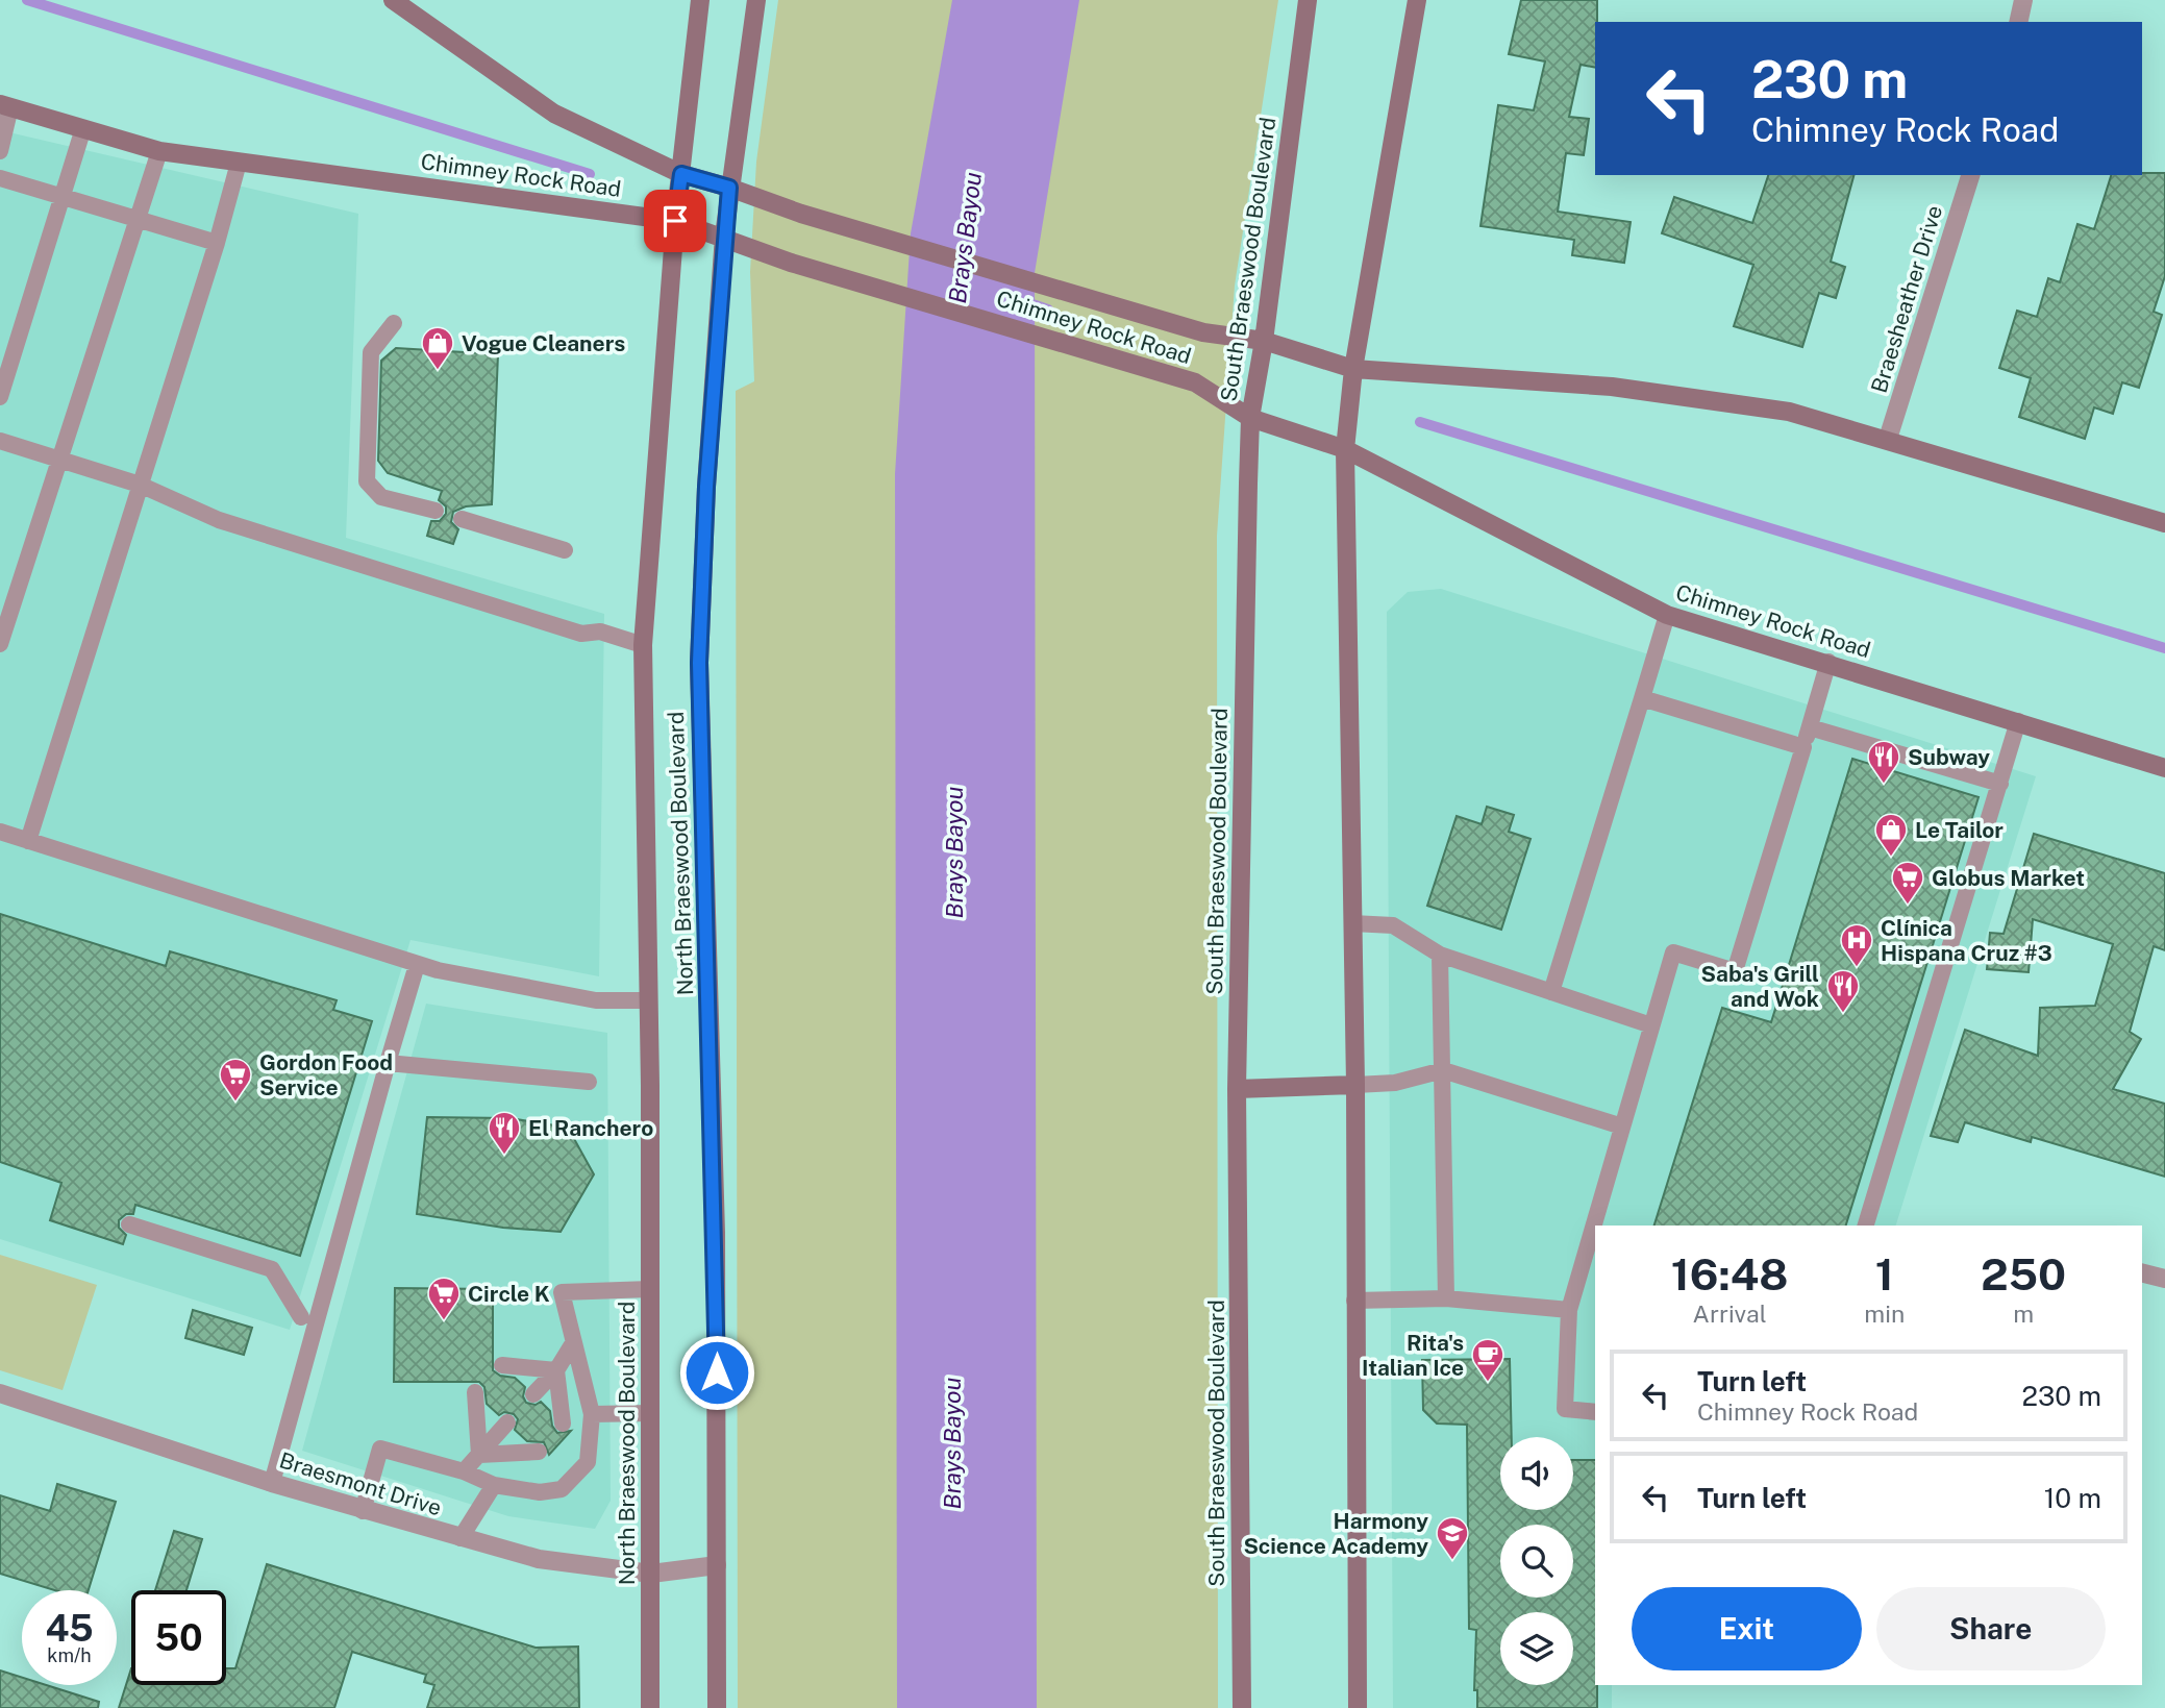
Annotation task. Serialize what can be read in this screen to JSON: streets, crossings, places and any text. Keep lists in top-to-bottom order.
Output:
{
  "streets": {
    "main road": ["Chimney Rock Road", "South Braeswood Boulevard", "North Braeswood Boulevard"],
    "street": ["Braesheather Drive", "Braesmont Drive"]
  },
  "crossings": [
    ["Chimney Rock Road", "South Braeswood Boulevard"],
    ["Chimney Rock Road", "North Braeswood Boulevard"],
    ["North Braeswood Boulevard", "Braesmont Drive"]
  ],
  "water": ["Brays Bayou"],
  "places": {
    "shop": ["Vogue Cleaners", "Le Tailor"],
    "restaurant": ["Subway", "Saba's Grill and Wok", "El Ranchero"],
    "supermarket": ["Globus Market", "Gordon Food Service", "Circle K"],
    "hospital": ["Clínica Hispana Cruz #3"],
    "cafe": ["Rita's Italian Ice"],
    "school or university": ["Harmony Science Academy"]
  },
  "page": {
    "turn": ["230 m", "Chimney Rock Road"],
    "eta": [
      "16:48",
      "Arrival",
      "1",
      "min",
      "250",
      "m"
    ],
    "list": [
      {
        "name": "Turn left",
        "note": "Chimney Rock Road",
        "value": "230 m"
      },
      {
        "name": "Turn left",
        "value": "10 m"
      }
    ],
    "buttons": ["Exit", "Share"],
    "speed": "45 km/h",
    "limit": "50"
  }
}
